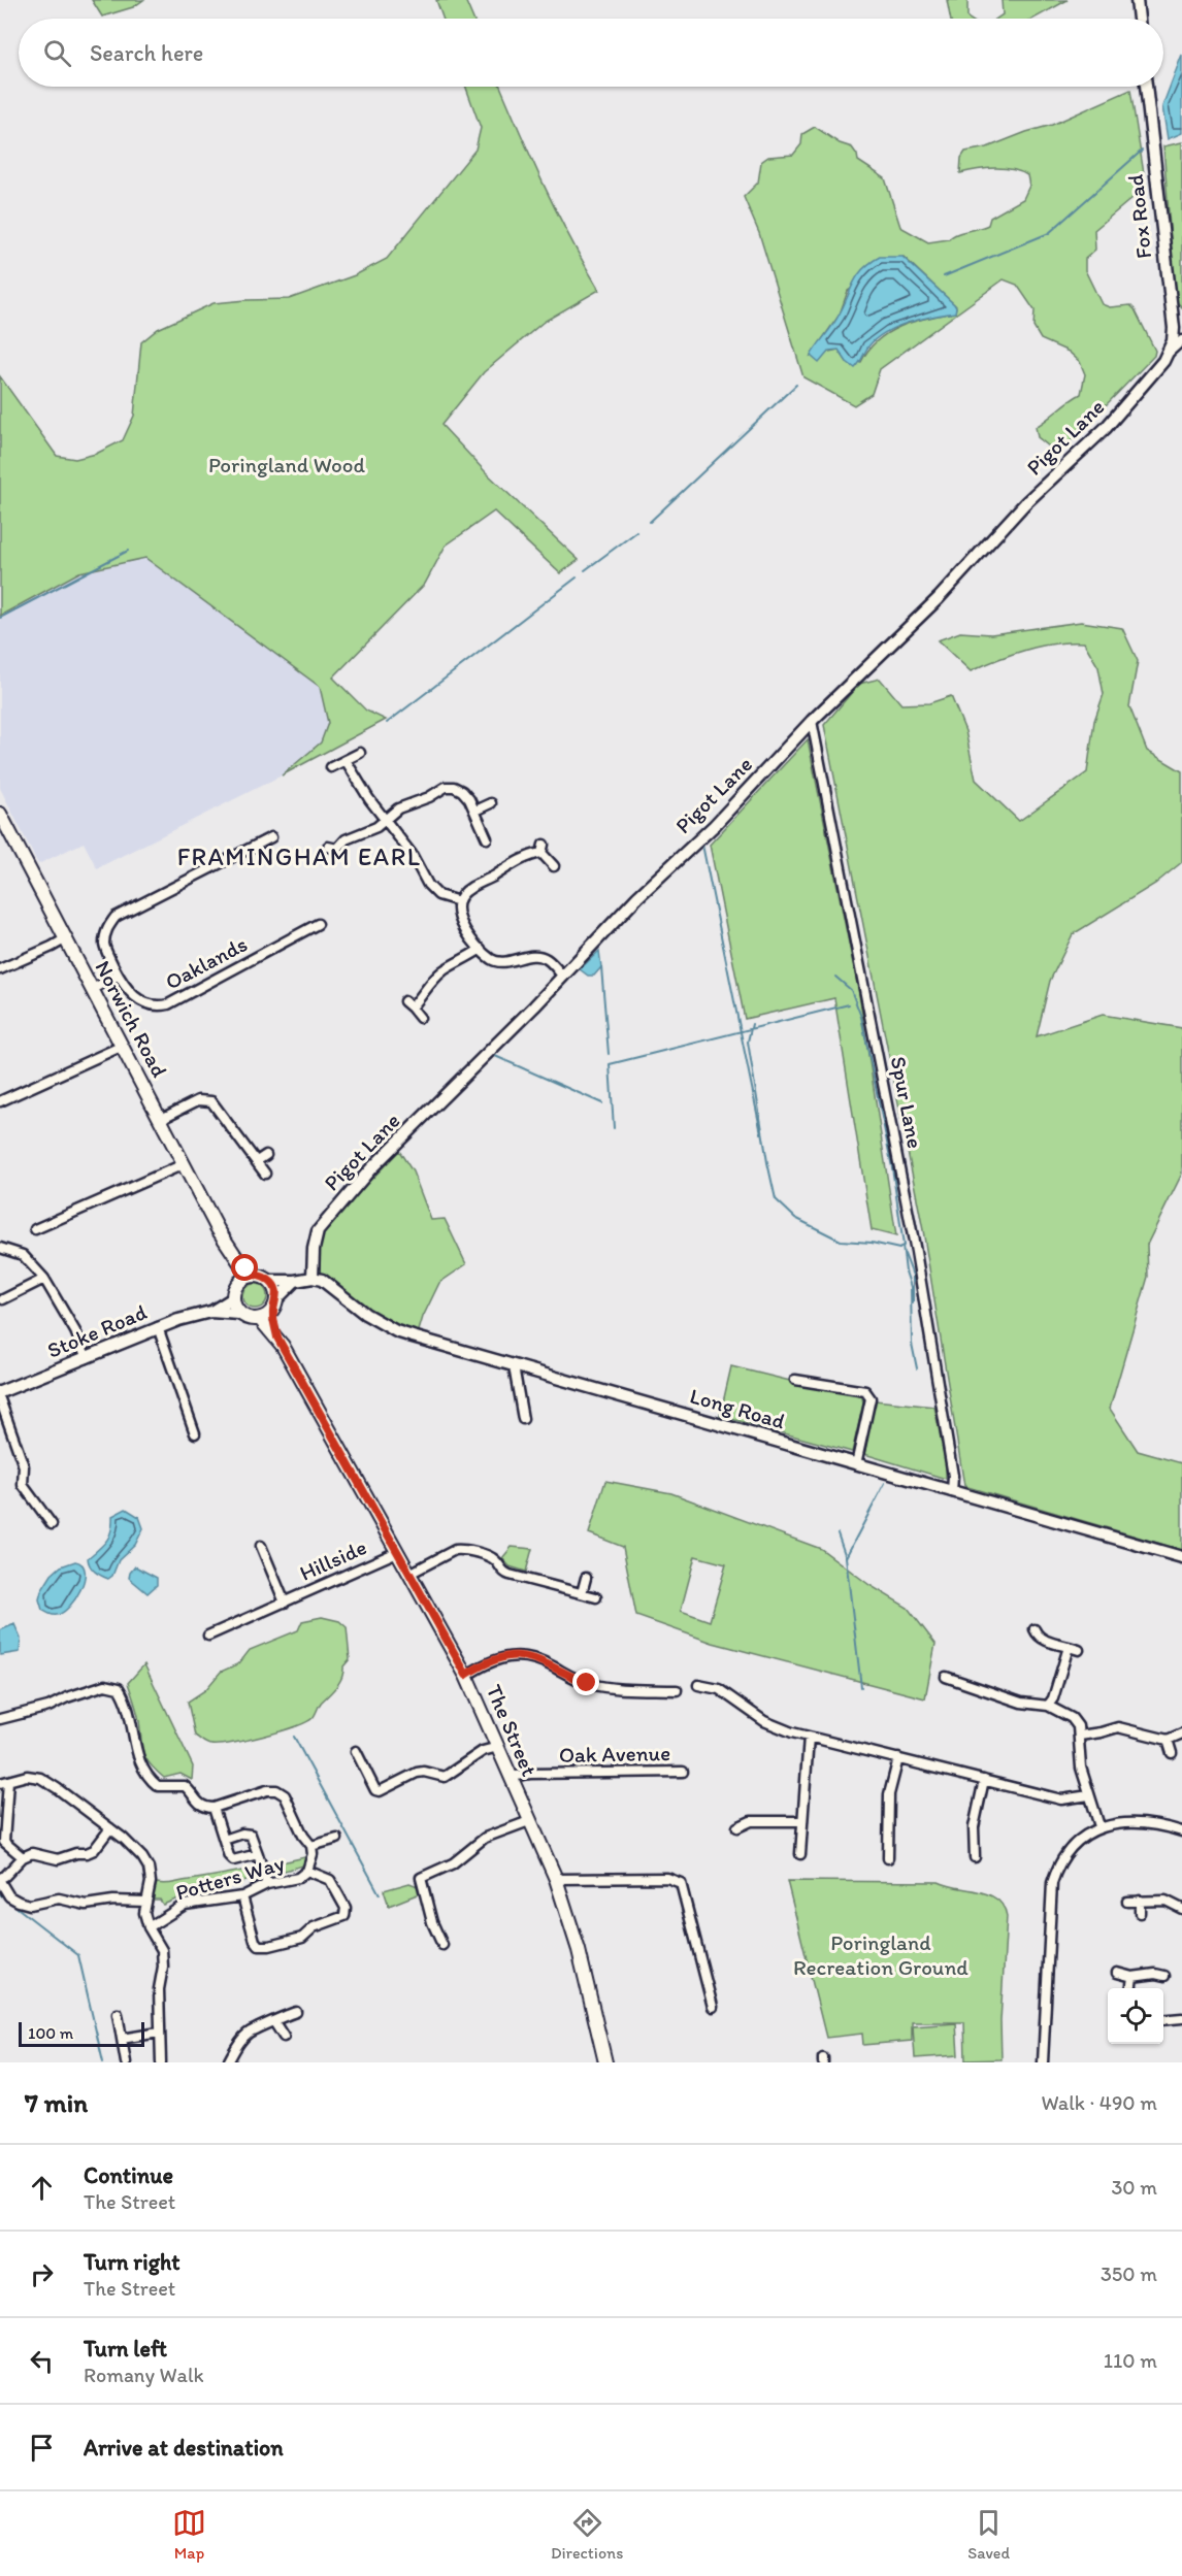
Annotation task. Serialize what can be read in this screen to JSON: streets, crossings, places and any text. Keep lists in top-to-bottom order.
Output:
{
  "streets": {
    "main road": ["Norwich Road", "The Street"],
    "street": [
      "Fox Road",
      "Pigot Lane",
      "Oaklands",
      "Spur Lane",
      "Stoke Road",
      "Long Road",
      "Hillside",
      "Oak Avenue",
      "Potters Way"
    ]
  },
  "crossings": [
    ["Fox Road", "Pigot Lane"],
    ["Pigot Lane", "Spur Lane"],
    ["Pigot Lane", "Long Road"],
    ["Norwich Road", "Stoke Road"],
    ["Norwich Road", "The Street"],
    ["Spur Lane", "Long Road"],
    ["Stoke Road", "The Street"],
    ["Hillside", "The Street"],
    ["The Street", "Oak Avenue"]
  ],
  "districts": ["FRAMINGHAM EARL"],
  "parks": ["Poringland Wood", "Poringland Recreation Ground"],
  "scale_bar": "100 m",
  "page": {
    "search": "Search here",
    "scale": "100 m",
    "heading": ["7 min", "Walk · 490 m"],
    "list": [
      ["Continue", "The Street", "30 m"],
      ["Turn right", "The Street", "350 m"],
      ["Turn left", "Romany Walk", "110 m"],
      "Arrive at destination"
    ],
    "nav": ["Map", "Directions", "Saved"]
  }
}
